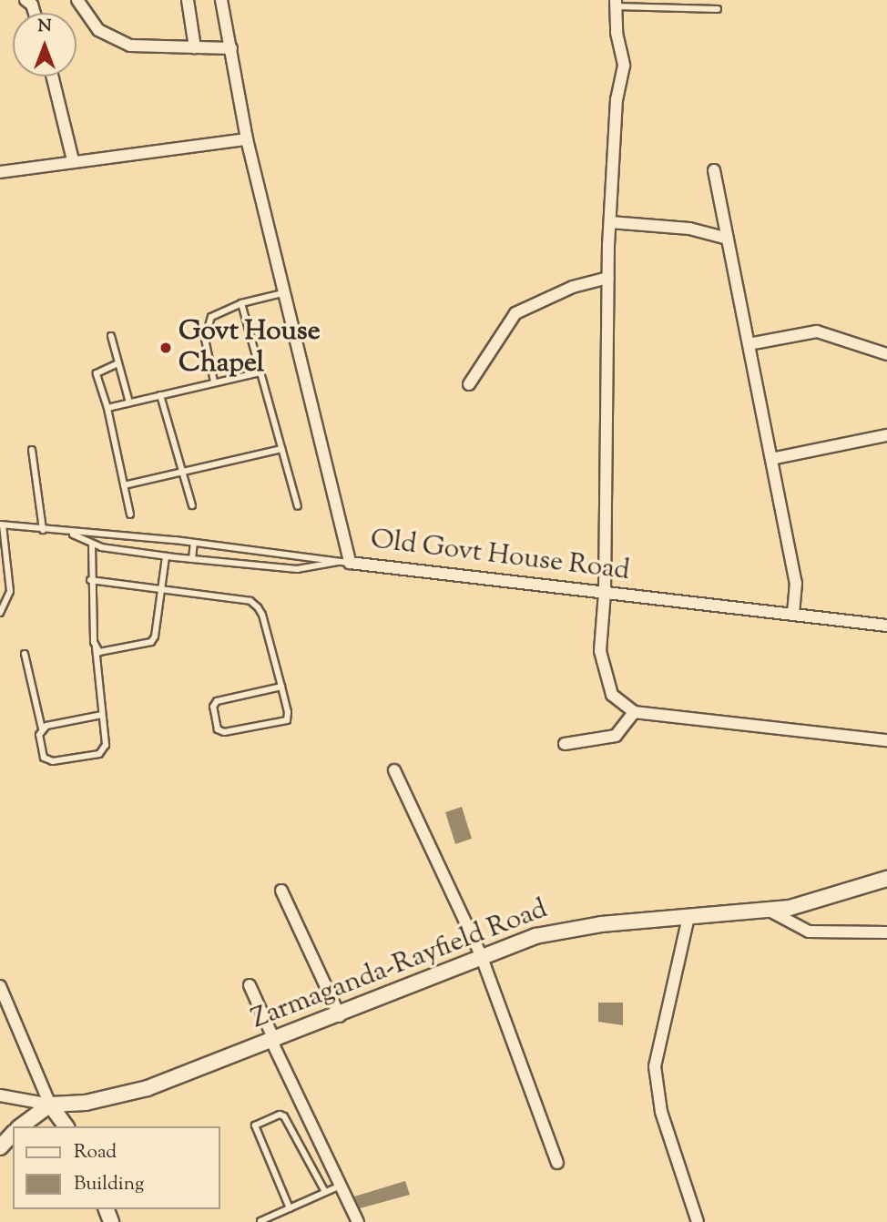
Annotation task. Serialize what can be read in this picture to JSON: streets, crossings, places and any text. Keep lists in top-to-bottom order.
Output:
{
  "streets": {
    "street": ["Old Govt House Road", "Zarmaganda-Rayfield Road"]
  },
  "places": ["Govt House Chapel"],
  "legend": ["Road", "Building"],
  "north": "top"
}
